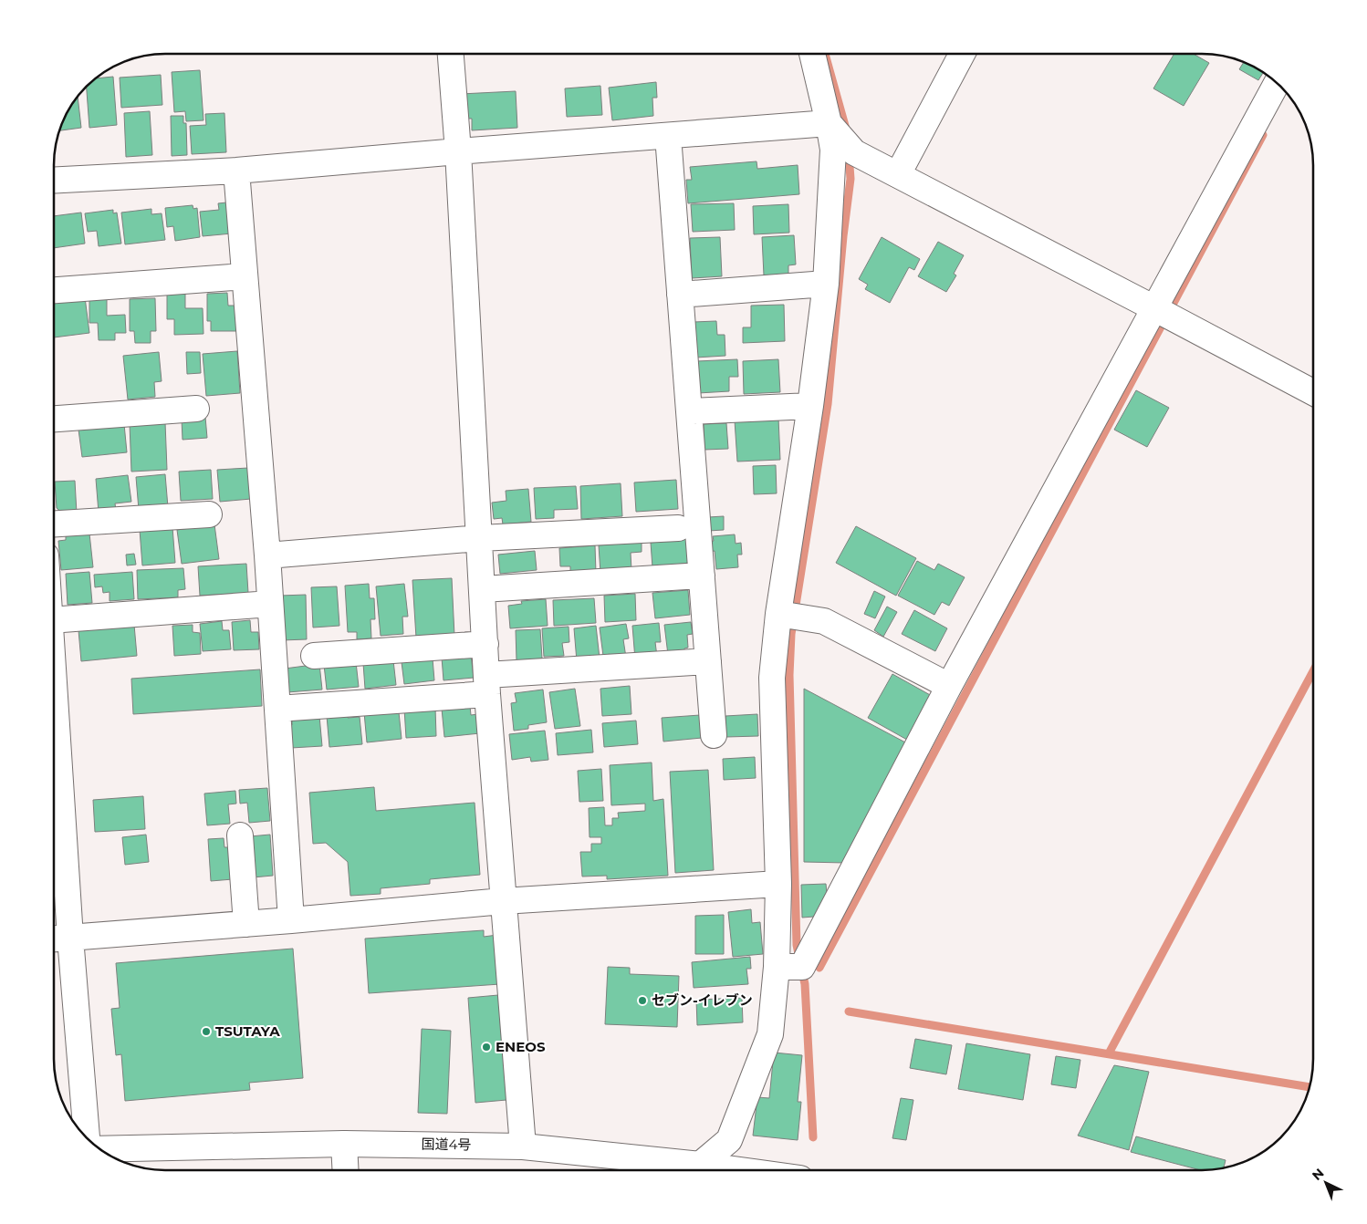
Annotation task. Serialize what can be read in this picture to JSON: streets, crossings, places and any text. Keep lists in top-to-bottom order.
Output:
{
  "streets": {
    "main road": ["国道4号"]
  },
  "places": ["セブン-イレブン", "TSUTAYA", "ENEOS"],
  "north": "top left"
}
